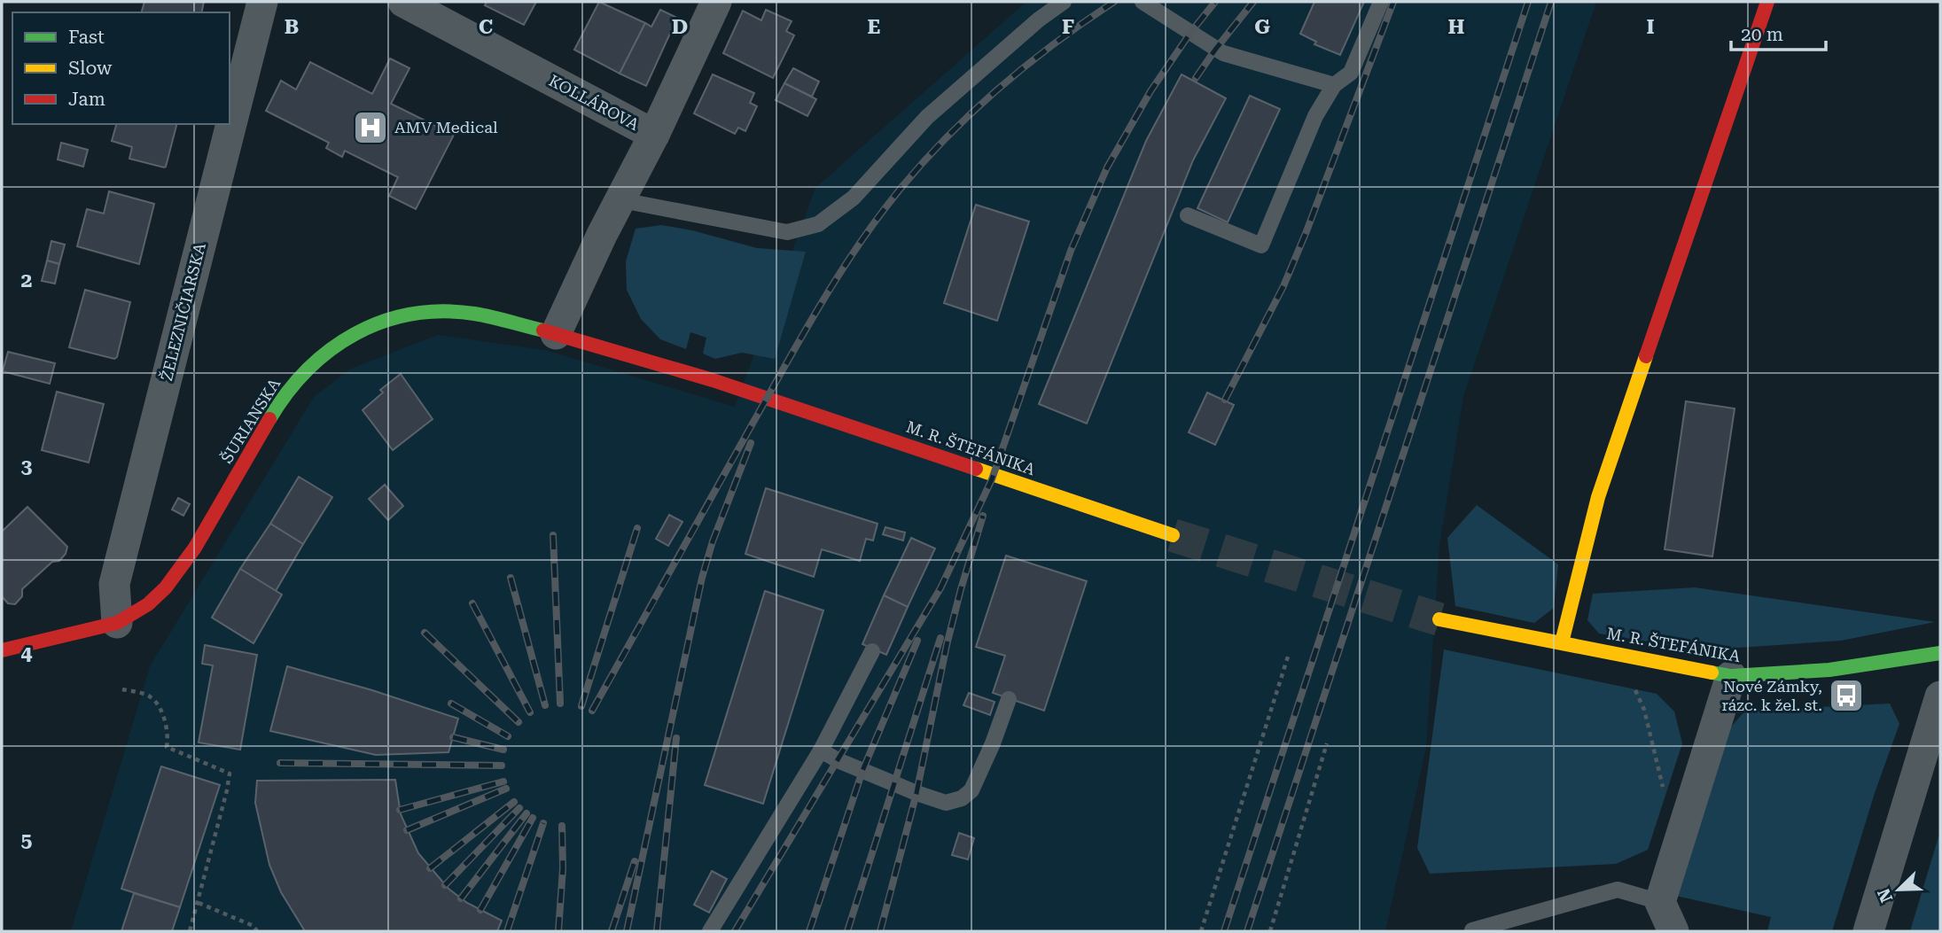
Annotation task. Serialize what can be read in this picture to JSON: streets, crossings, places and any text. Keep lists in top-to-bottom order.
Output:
{
  "streets": {
    "street": [
      "KOLLÁROVA",
      "ŽELEZNIČIARSKA",
      "ŠURIANSKA",
      "M. R. ŠTEFÁNIKA"
    ]
  },
  "crossings": [
    ["KOLLÁROVA", "ŠURIANSKA"],
    ["ŽELEZNIČIARSKA", "ŠURIANSKA"],
    ["ŠURIANSKA", "M. R. ŠTEFÁNIKA"]
  ],
  "places": {
    "hospital": ["AMV Medical"],
    "bus stop": ["Nové Zámky, rázc. k žel. st."]
  },
  "legend": ["Fast", "Slow", "Jam"],
  "scale_bar": "20 m",
  "north": "bottom left",
  "grid": {
    "columns": [
      "B",
      "C",
      "D",
      "E",
      "F",
      "G",
      "H",
      "I"
    ],
    "rows": [
      "2",
      "3",
      "4",
      "5"
    ]
  }
}
